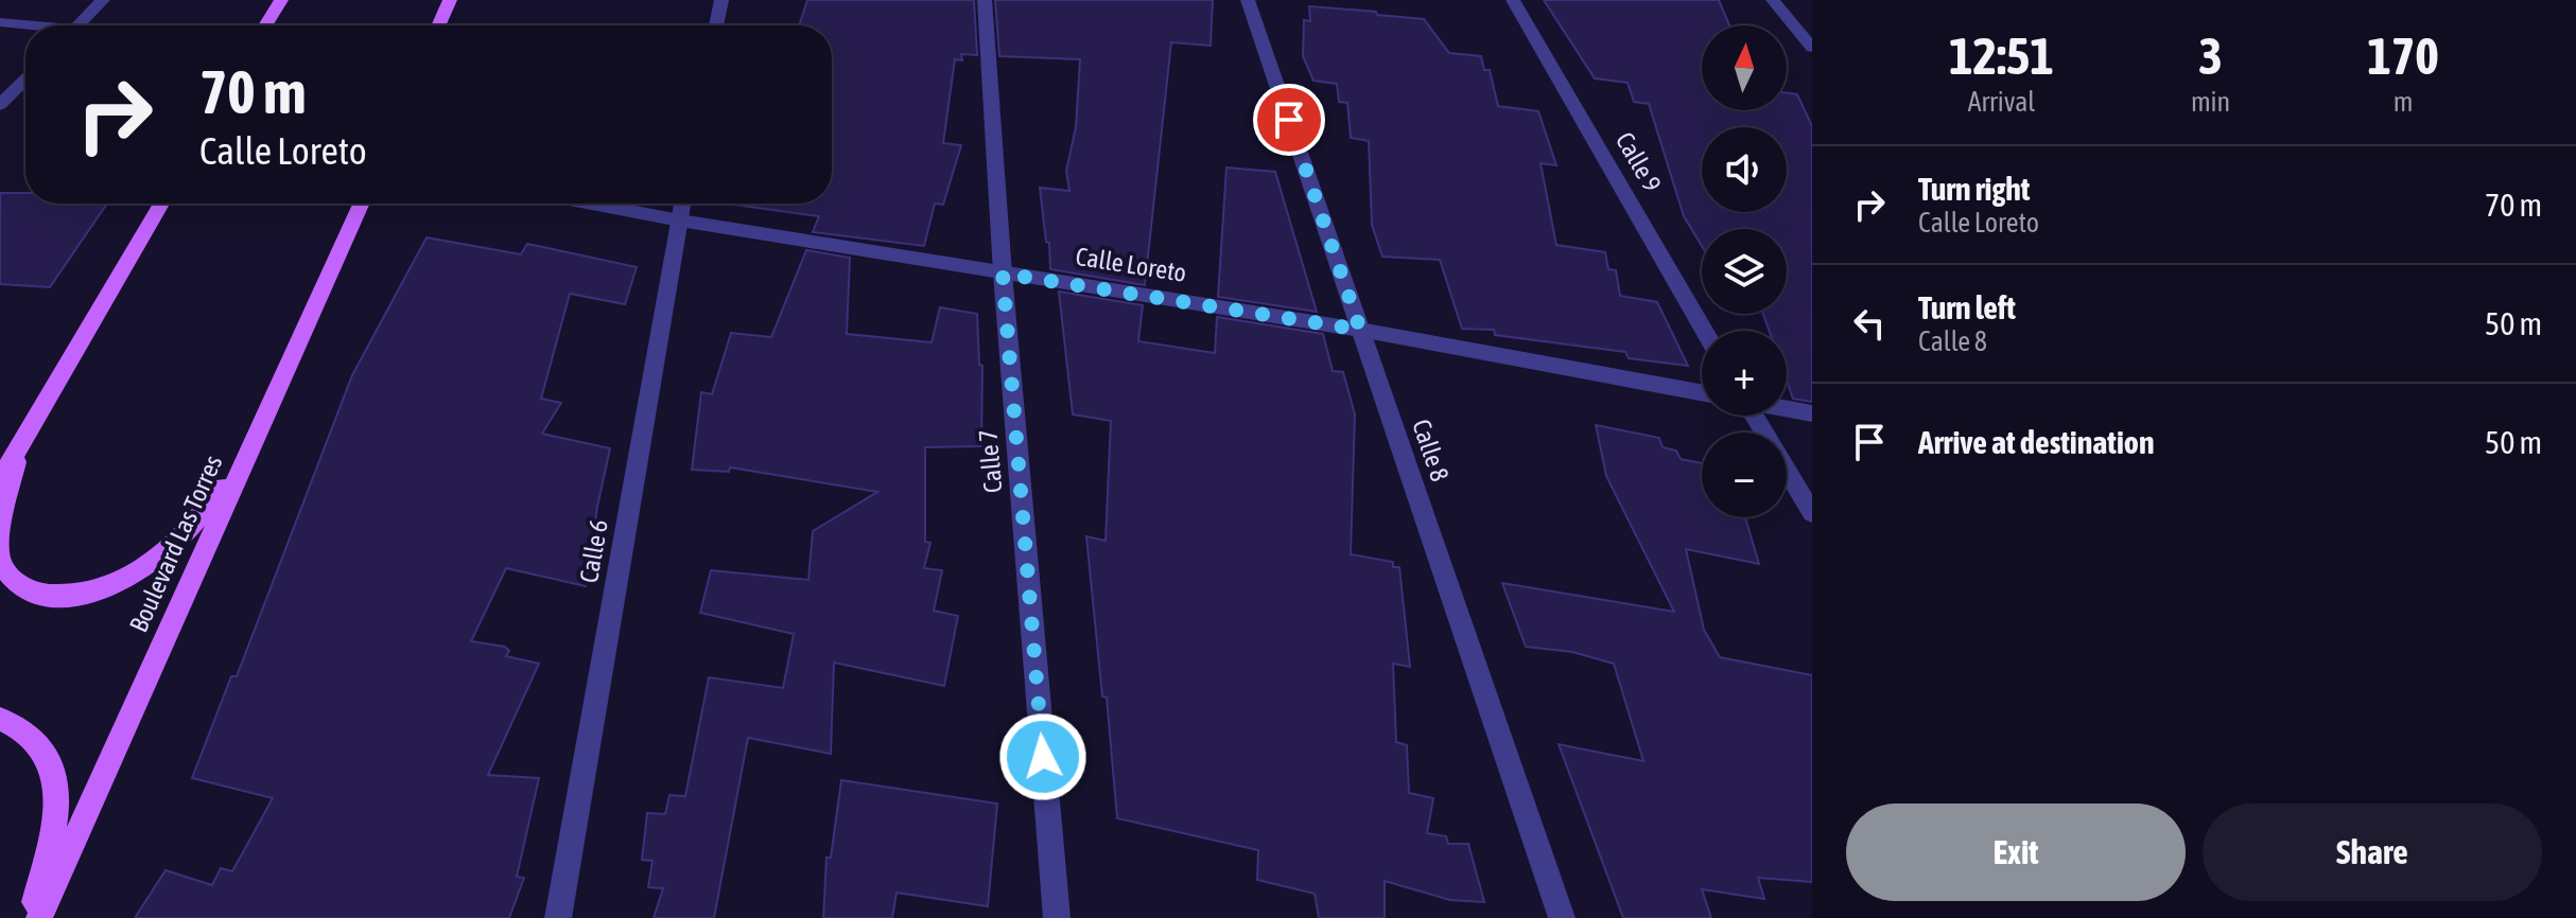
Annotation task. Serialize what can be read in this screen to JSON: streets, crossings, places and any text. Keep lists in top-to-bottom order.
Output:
{
  "streets": {
    "main road": ["Boulevard Las Torres"],
    "street": [
      "Calle 9",
      "Calle Loreto",
      "Calle 8",
      "Calle 7",
      "Calle 6"
    ]
  },
  "crossings": [
    ["Calle Loreto", "Calle 8"],
    ["Calle Loreto", "Calle 7"],
    ["Calle Loreto", "Calle 6"]
  ],
  "north": "top",
  "page": {
    "eta": [
      "12:51",
      "Arrival",
      "3",
      "min",
      "170",
      "m"
    ],
    "map_buttons": ["+", "−"],
    "turn": ["70 m", "Calle Loreto"],
    "list": [
      {
        "name": "Turn right",
        "note": "Calle Loreto",
        "value": "70 m"
      },
      {
        "name": "Turn left",
        "note": "Calle 8",
        "value": "50 m"
      },
      {
        "name": "Arrive at destination",
        "value": "50 m"
      }
    ],
    "buttons": ["Exit", "Share"]
  }
}
